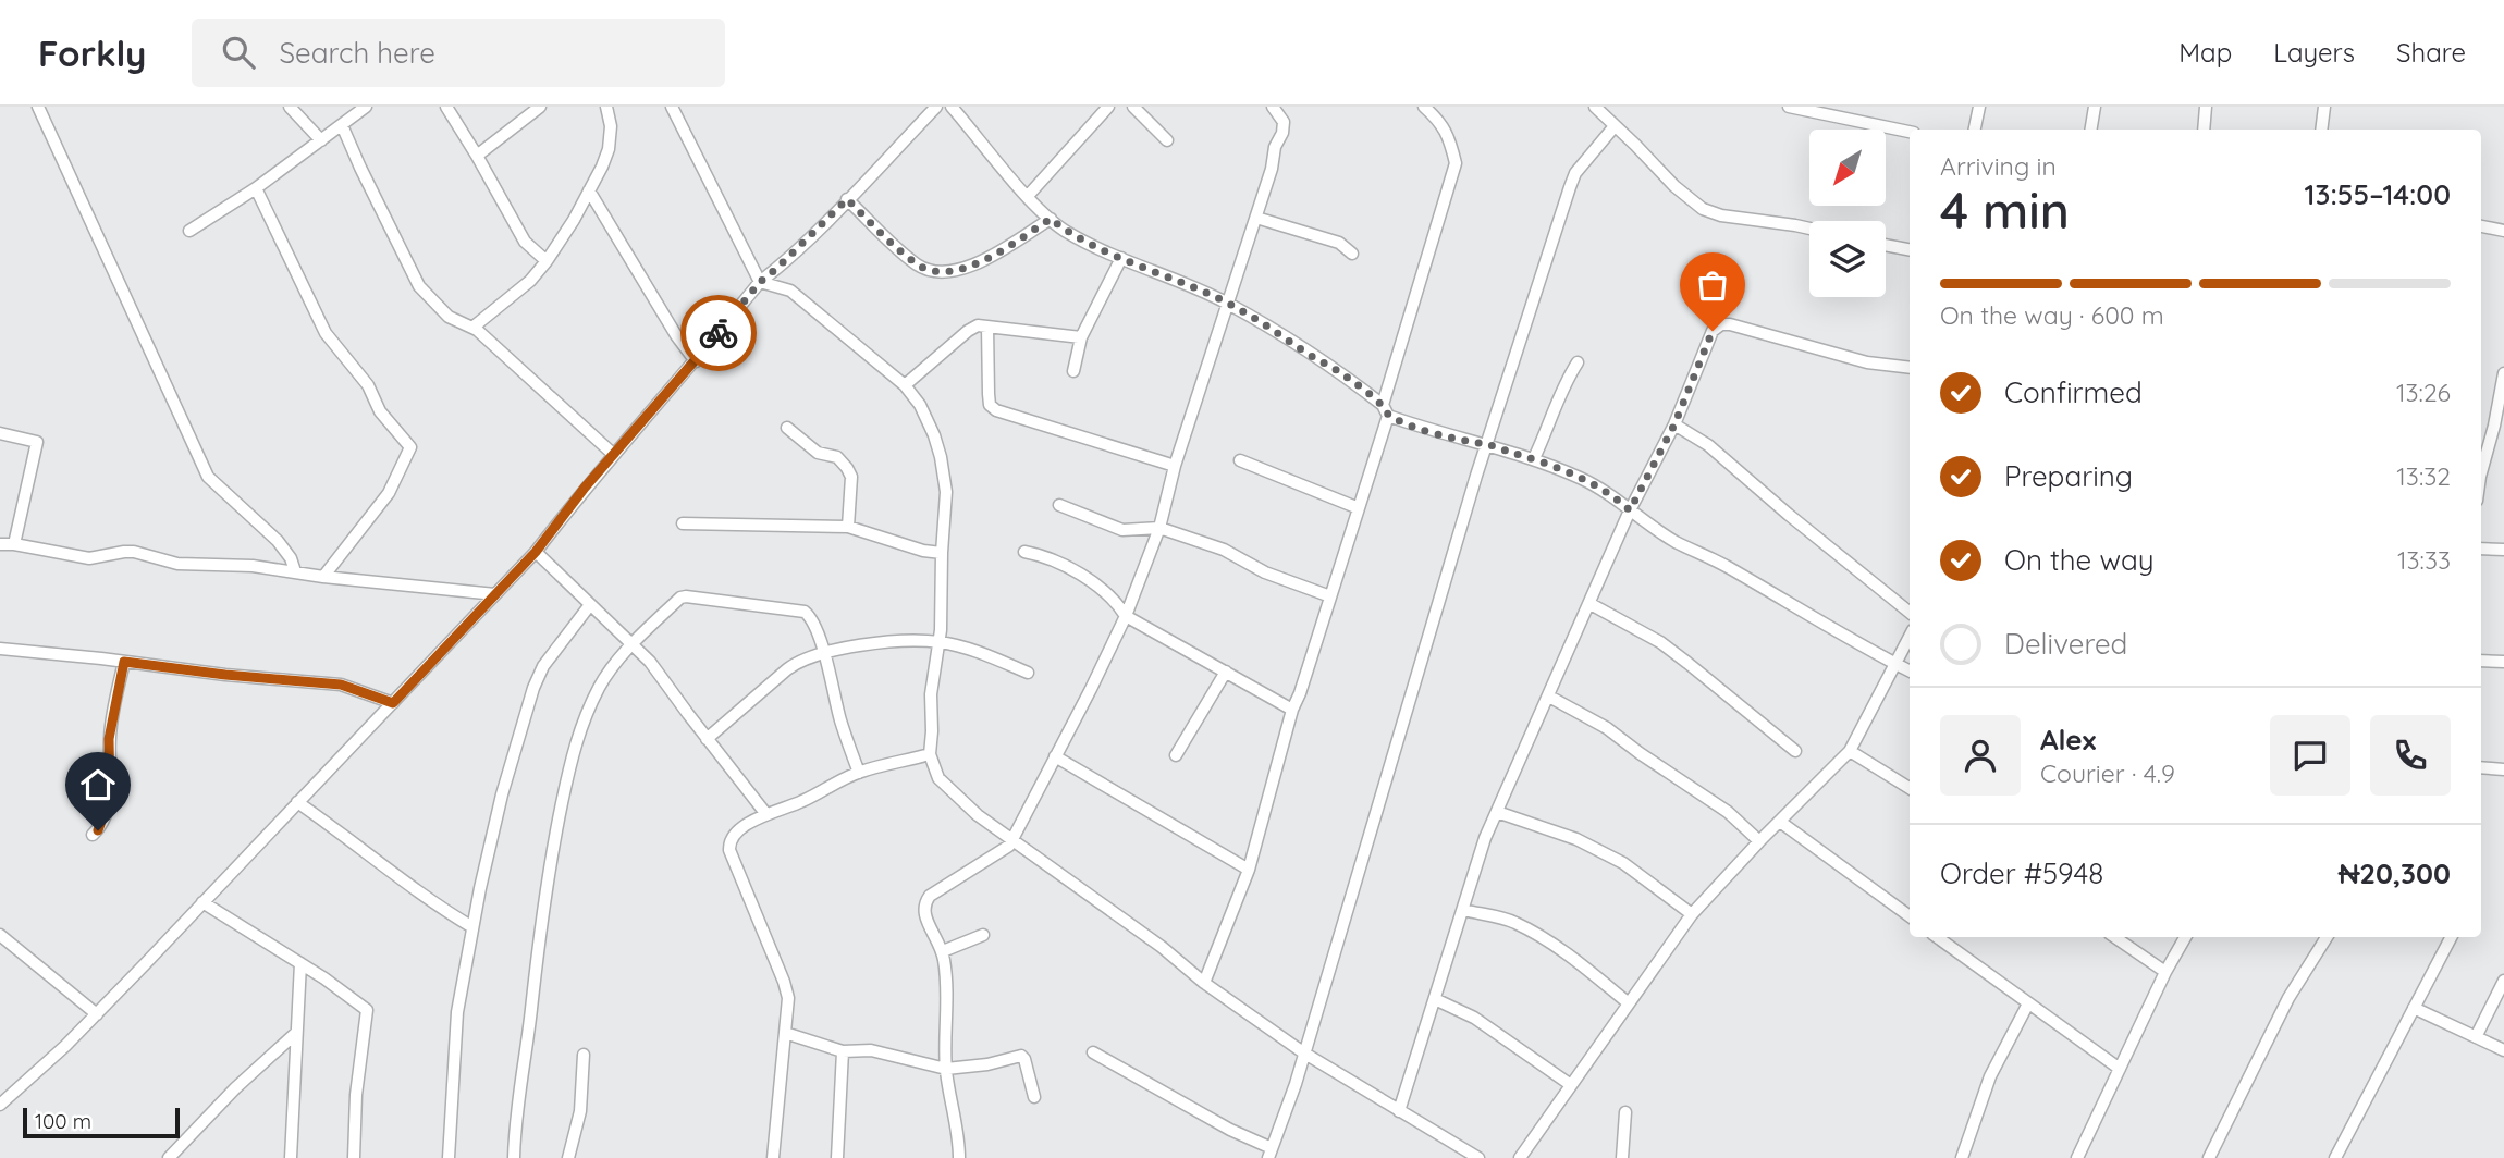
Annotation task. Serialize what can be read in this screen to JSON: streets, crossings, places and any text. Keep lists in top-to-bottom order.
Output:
{
  "scale_bar": "100 m",
  "north": "bottom left",
  "page": {
    "header": "Forkly",
    "search": "Search here",
    "nav": ["Map", "Layers", "Share"],
    "heading": ["4 min", "Arriving in", "13:55–14:00"],
    "panel": [
      "Alex",
      "Courier · 4.9",
      "Order #5948",
      "₦20,300"
    ],
    "bar": "On the way · 600 m",
    "list": [
      ["Confirmed", "13:26"],
      ["Preparing", "13:32"],
      ["On the way", "13:33"],
      "Delivered"
    ],
    "scale": "100 m"
  }
}
